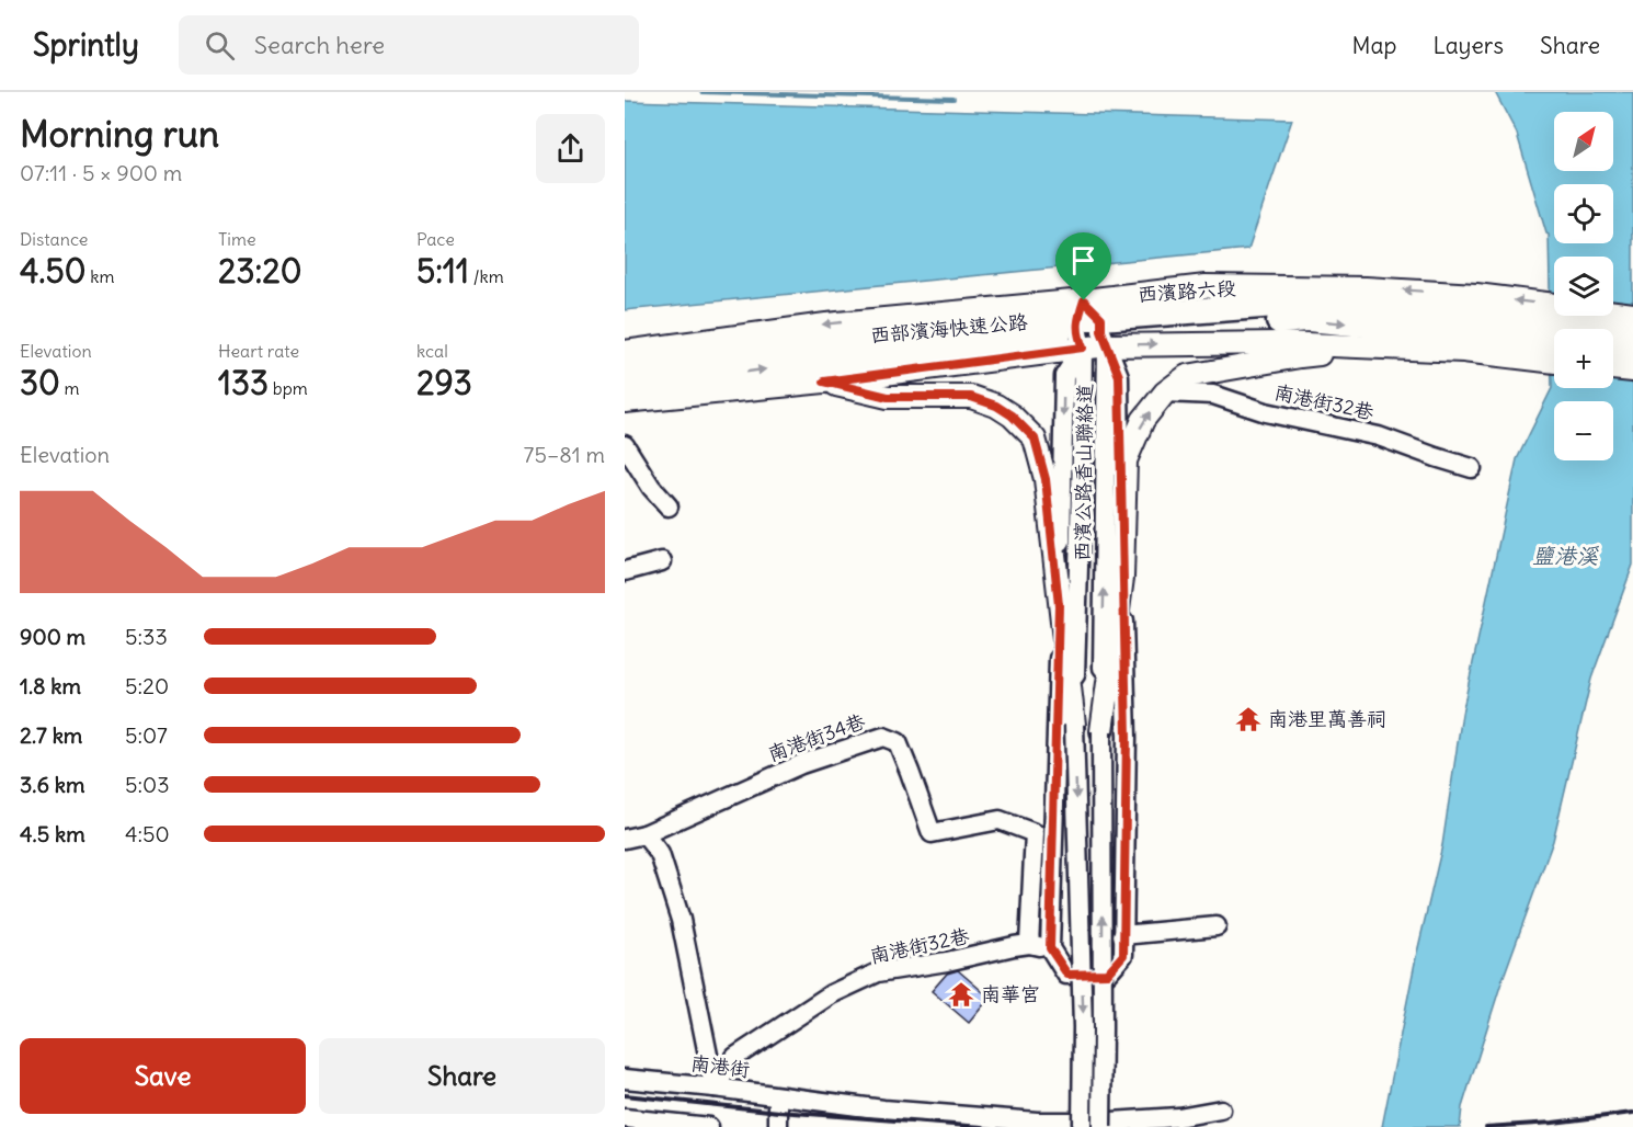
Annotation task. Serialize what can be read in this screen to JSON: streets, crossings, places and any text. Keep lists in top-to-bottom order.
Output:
{
  "streets": {
    "highway": ["西部濱海快速公路"],
    "main road": ["西濱路六段"],
    "street": [
      "南港街32巷",
      "西濱公路香山聯絡道",
      "南港街34巷",
      "南港街"
    ]
  },
  "crossings": [
    ["西濱路六段", "西部濱海快速公路"],
    ["西濱路六段", "西濱公路香山聯絡道"],
    ["西部濱海快速公路", "西濱公路香山聯絡道"],
    ["南港街32巷", "南港街34巷"],
    ["南港街32巷", "南港街"]
  ],
  "water": ["鹽港溪"],
  "places": {
    "temple": ["南港里萬善祠", "南華宮"]
  },
  "north": "top right",
  "page": {
    "header": "Sprintly",
    "search": "Search here",
    "nav": ["Map", "Layers", "Share"],
    "heading": ["Morning run", "07:11 · 5 × 900 m"],
    "map_buttons": ["+", "−"],
    "stats": [
      ["Distance", "4.50 km"],
      ["Time", "23:20"],
      ["Pace", "5:11 /km"],
      ["Elevation", "30 m"],
      ["Heart rate", "133 bpm"],
      ["kcal", "293"]
    ],
    "chart": ["Elevation", "75–81 m"],
    "list": [
      {
        "name": "900 m",
        "note": "5:33"
      },
      {
        "name": "1.8 km",
        "note": "5:20"
      },
      {
        "name": "2.7 km",
        "note": "5:07"
      },
      {
        "name": "3.6 km",
        "note": "5:03"
      },
      {
        "name": "4.5 km",
        "note": "4:50"
      }
    ],
    "buttons": ["Save", "Share"]
  }
}
